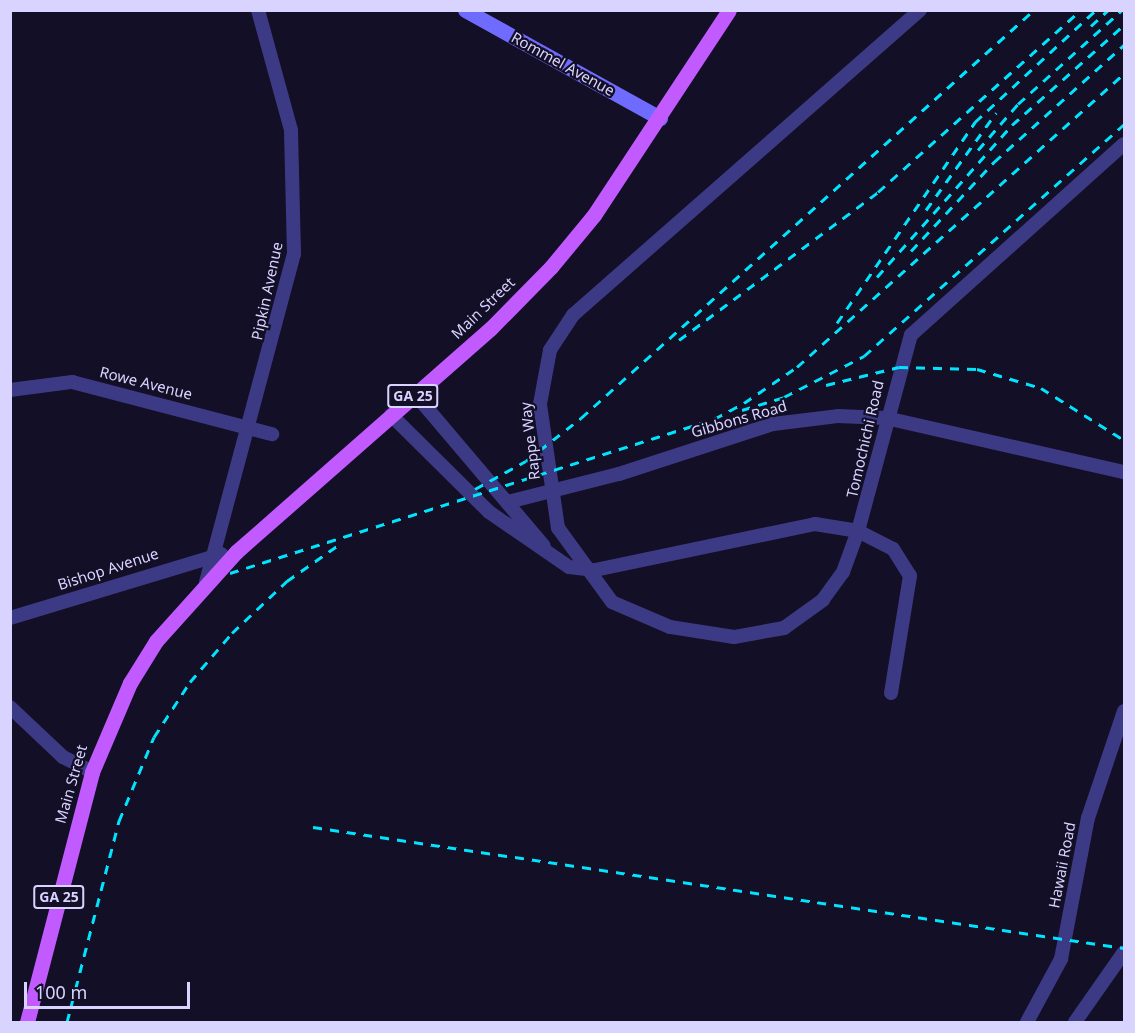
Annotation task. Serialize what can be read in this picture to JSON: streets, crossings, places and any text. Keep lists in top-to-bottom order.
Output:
{
  "streets": {
    "main road": ["Main Street", "GA 25"],
    "street": [
      "Rommel Avenue",
      "Pipkin Avenue",
      "Rowe Avenue",
      "Gibbons Road",
      "Tomochichi Road",
      "Rappe Way",
      "Bishop Avenue",
      "Hawaii Road"
    ]
  },
  "crossings": [
    ["Rommel Avenue", "Main Street"],
    ["Pipkin Avenue", "Main Street"],
    ["Pipkin Avenue", "Rowe Avenue"],
    ["Pipkin Avenue", "Bishop Avenue"],
    ["Main Street", "Bishop Avenue"],
    ["Gibbons Road", "Tomochichi Road"],
    ["Tomochichi Road", "Rappe Way"]
  ],
  "scale_bar": "100 m"
}
